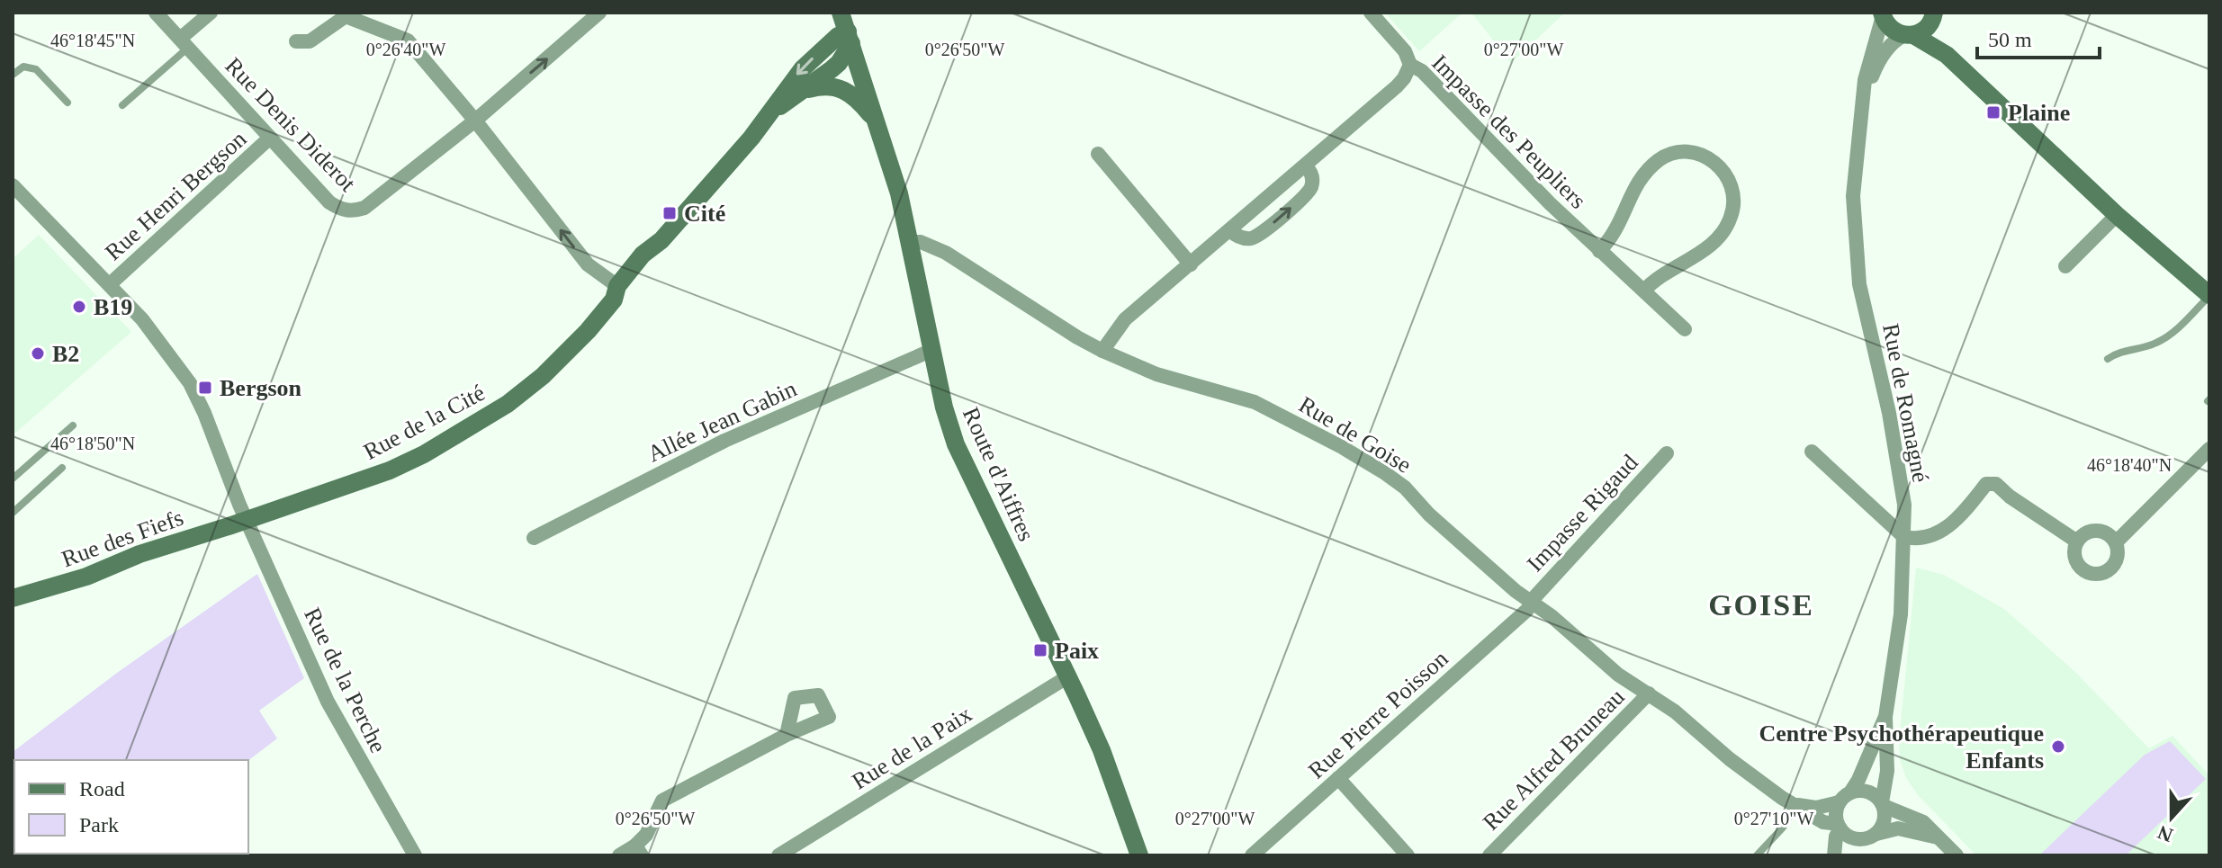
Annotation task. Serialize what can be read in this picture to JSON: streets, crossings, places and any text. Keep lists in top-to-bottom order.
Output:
{
  "streets": {
    "street": [
      "Rue Denis Diderot",
      "Impasse des Peupliers",
      "Rue Henri Bergson",
      "Rue de Romagné",
      "Allée Jean Gabin",
      "Rue de la Cité",
      "Rue de Goise",
      "Route d'Aiffres",
      "Impasse Rigaud",
      "Rue des Fiefs",
      "Rue de la Perche",
      "Rue Pierre Poisson",
      "Rue de la Paix",
      "Rue Alfred Bruneau"
    ]
  },
  "crossings": [
    ["Rue Denis Diderot", "Rue Henri Bergson"],
    ["Impasse des Peupliers", "Rue de Goise"],
    ["Rue Henri Bergson", "Rue de la Perche"],
    ["Rue de Romagné", "Rue de Goise"],
    ["Allée Jean Gabin", "Route d'Aiffres"],
    ["Rue de la Cité", "Route d'Aiffres"],
    ["Rue de la Cité", "Rue des Fiefs"],
    ["Rue de la Cité", "Rue de la Perche"],
    ["Rue de Goise", "Route d'Aiffres"],
    ["Rue de Goise", "Impasse Rigaud"],
    ["Rue de Goise", "Rue Pierre Poisson"],
    ["Rue de Goise", "Rue Alfred Bruneau"],
    ["Route d'Aiffres", "Rue de la Paix"],
    ["Impasse Rigaud", "Rue Pierre Poisson"],
    ["Rue des Fiefs", "Rue de la Perche"]
  ],
  "districts": ["GOISE"],
  "places": {
    "transit": [
      "Plaine",
      "Cité",
      "Bergson",
      "Paix"
    ],
    "other": ["B19", "B2", "Centre Psychothérapeutique Enfants"]
  },
  "legend": ["Road", "Park"],
  "scale_bar": "50 m",
  "north": "bottom",
  "coordinates": [
    "46°18'45\"N",
    "0°26'40\"W",
    "0°26'50\"W",
    "0°27'00\"W",
    "46°18'50\"N",
    "46°18'40\"N",
    "0°27'10\"W"
  ]
}
